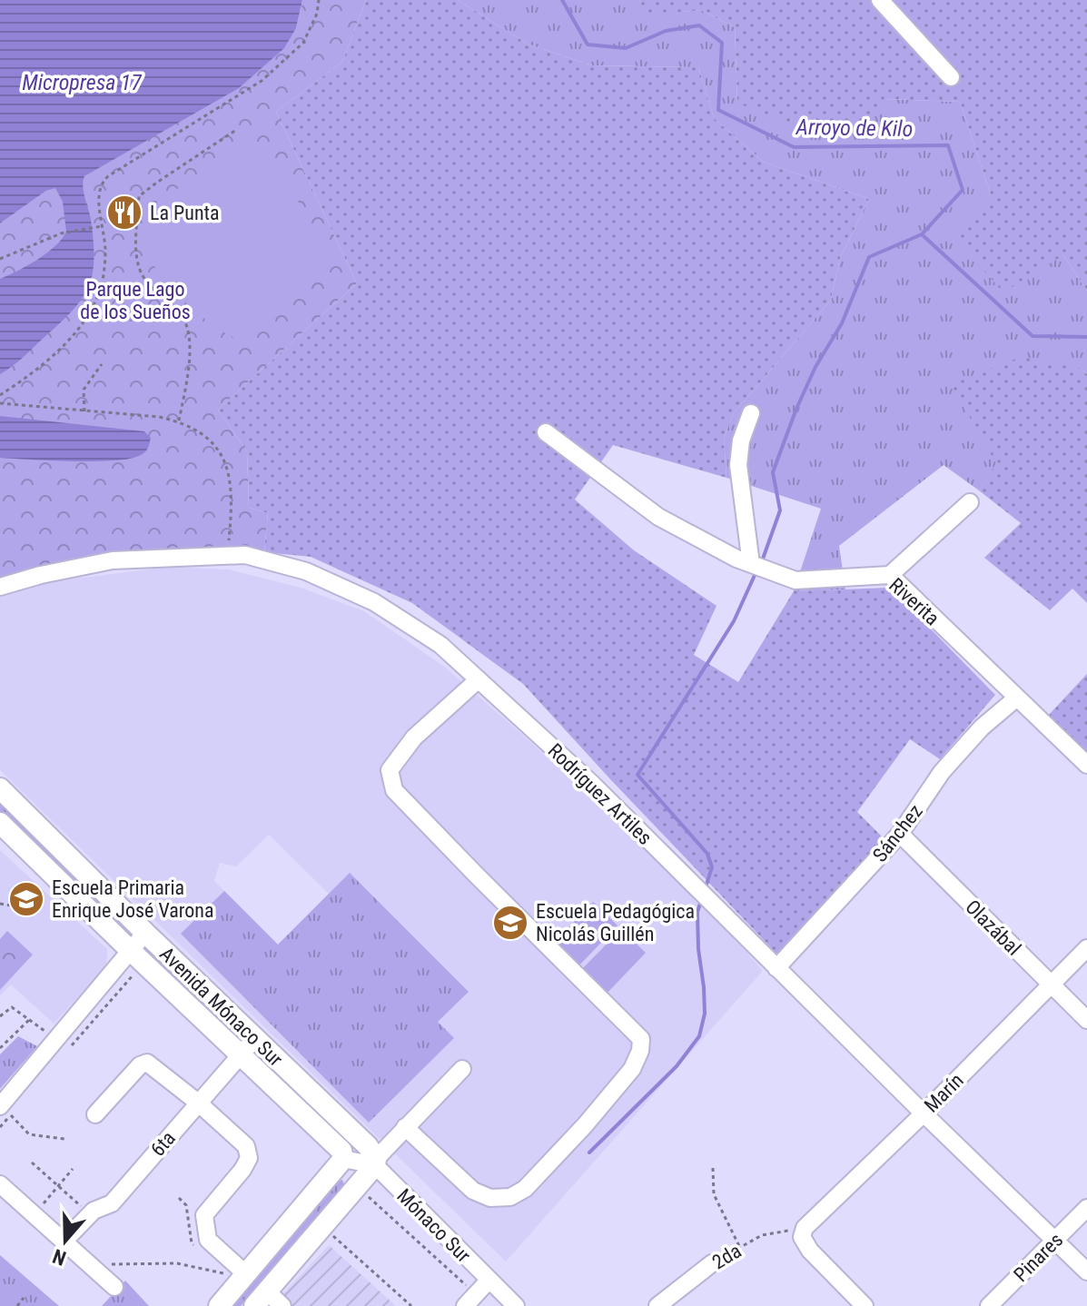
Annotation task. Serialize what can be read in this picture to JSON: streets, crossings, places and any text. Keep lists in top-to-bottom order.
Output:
{
  "streets": {
    "main road": ["Avenida Mónaco Sur"],
    "street": [
      "Riverita",
      "Rodríguez Artiles",
      "Sánchez",
      "Olazábal",
      "Marín",
      "6ta",
      "Mónaco Sur",
      "2da",
      "Pinares"
    ]
  },
  "crossings": [
    ["Riverita", "Sánchez"],
    ["Rodríguez Artiles", "Sánchez"],
    ["Rodríguez Artiles", "Marín"],
    ["Rodríguez Artiles", "Pinares"],
    ["Sánchez", "Olazábal"],
    ["Olazábal", "Marín"],
    ["Avenida Mónaco Sur", "6ta"],
    ["Avenida Mónaco Sur", "Mónaco Sur"],
    ["Marín", "2da"]
  ],
  "water": ["Micropresa 17", "Arroyo de Kilo"],
  "parks": ["Parque Lago de los Sueños"],
  "places": {
    "restaurant": ["La Punta"],
    "school or university": ["Escuela Primaria Enrique José Varona", "Escuela Pedagógica Nicolás Guillén"]
  },
  "north": "bottom"
}
